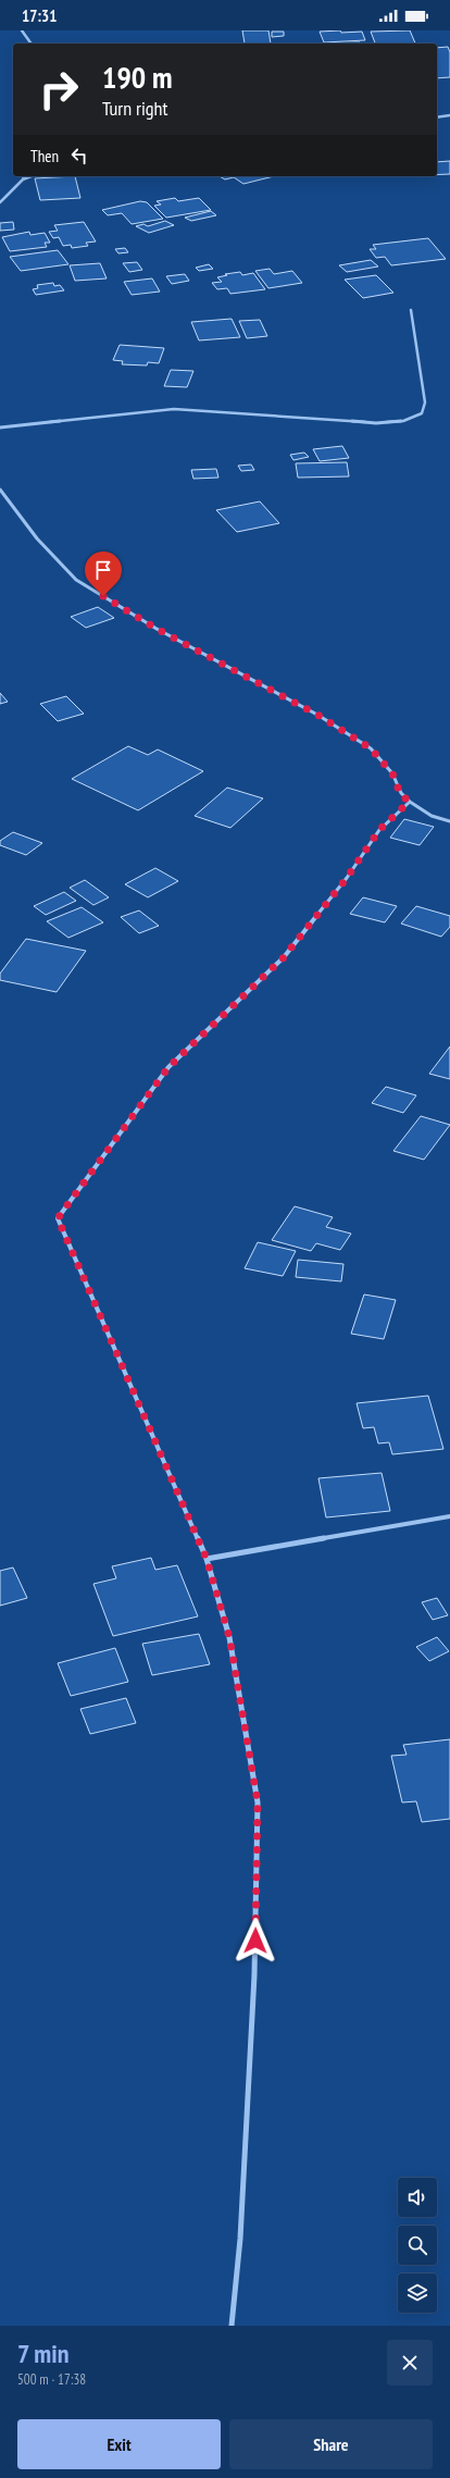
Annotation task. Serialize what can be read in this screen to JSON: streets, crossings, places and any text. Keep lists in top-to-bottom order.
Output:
{
  "page": {
    "status": "17:31",
    "turn": ["190 m", "Turn right"],
    "then": "Then",
    "heading": ["7 min", "500 m · 17:38"],
    "buttons": ["Exit", "Share"]
  }
}
